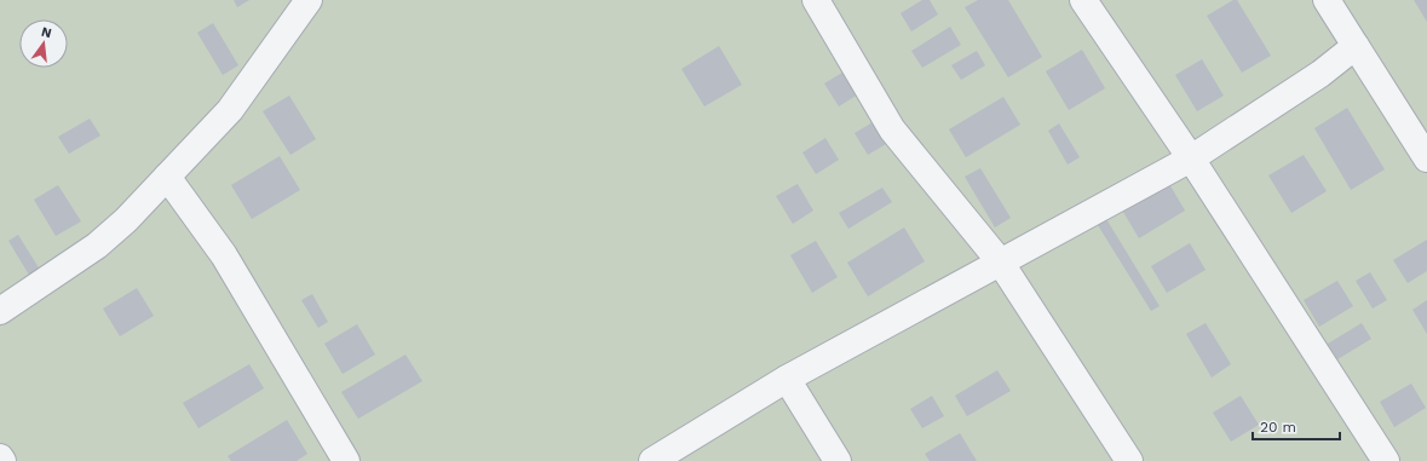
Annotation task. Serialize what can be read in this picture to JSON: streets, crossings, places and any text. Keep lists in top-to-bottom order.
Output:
{
  "scale_bar": "20 m",
  "north": "top"
}
